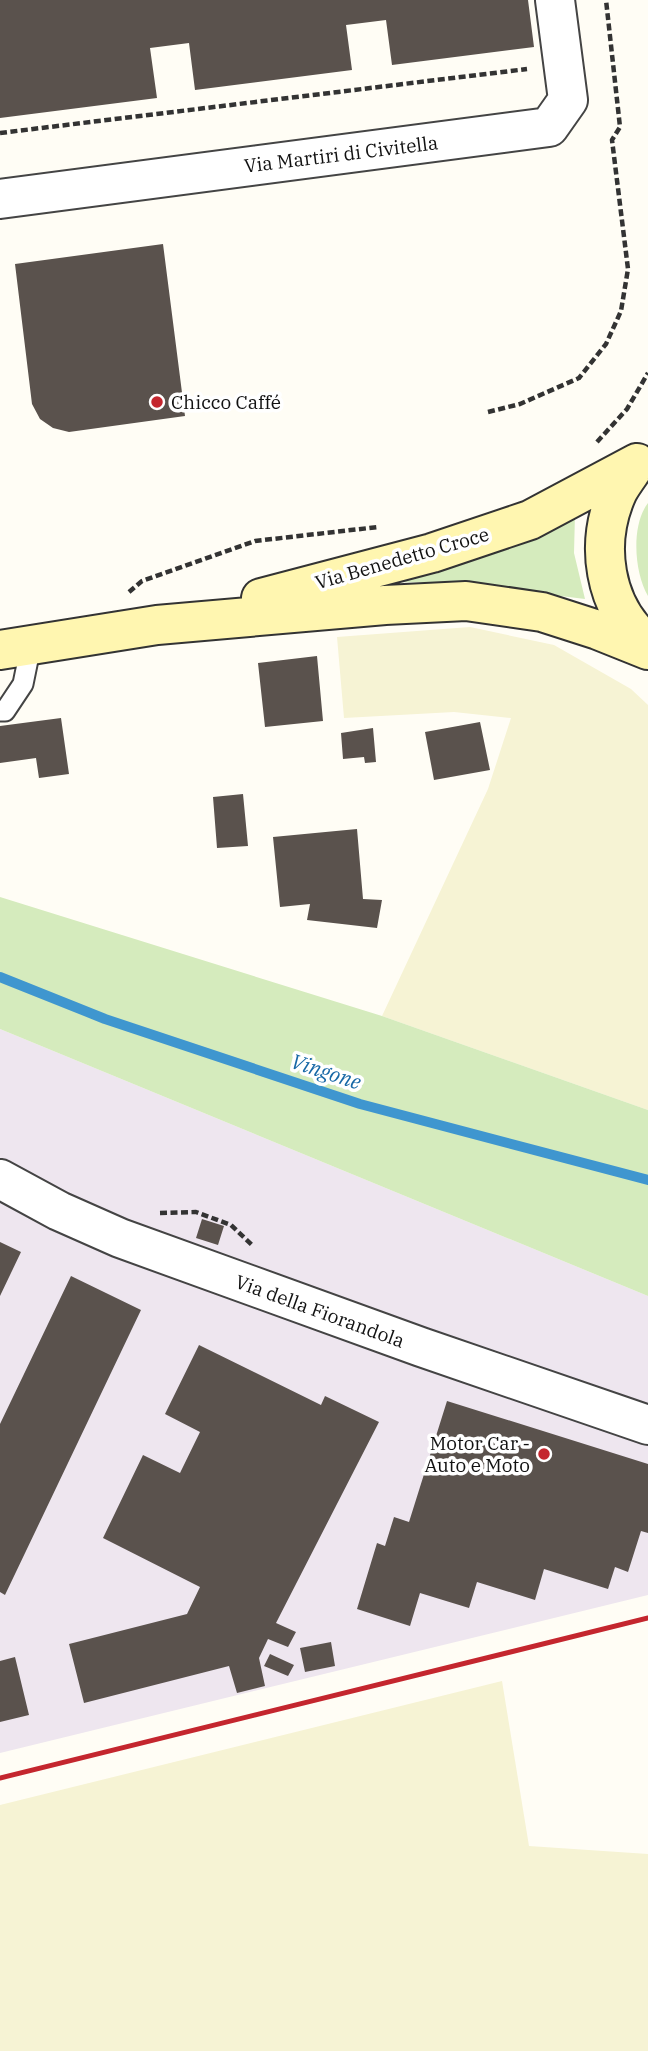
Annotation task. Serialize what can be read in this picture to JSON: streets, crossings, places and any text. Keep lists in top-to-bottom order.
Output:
{
  "streets": {
    "main road": ["Via Benedetto Croce"],
    "street": ["Via Martiri di Civitella", "Via della Fiorandola"]
  },
  "water": ["Vingone"],
  "places": ["Chicco Caffé", "Motor Car - Auto e Moto"]
}
